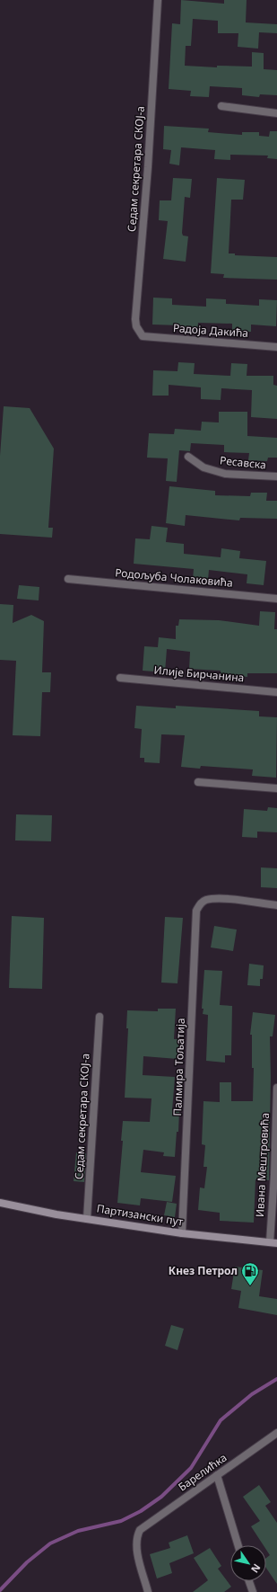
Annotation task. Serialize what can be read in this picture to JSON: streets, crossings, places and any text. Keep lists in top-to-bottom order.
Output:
{
  "streets": {
    "main road": ["Партизански пут"],
    "street": [
      "Седам секретара СКОЈ-а",
      "Радоја Дакића",
      "Ресавска",
      "Родољуба Чолаковића",
      "Илије Бирчанина",
      "Палмира Тољатија",
      "Ивана Мештровића",
      "Барелићка"
    ]
  },
  "crossings": [
    ["Седам секретара СКОЈ-а", "Радоја Дакића"],
    ["Седам секретара СКОЈ-а", "Партизански пут"],
    ["Палмира Тољатија", "Партизански пут"],
    ["Ивана Мештровића", "Партизански пут"]
  ],
  "places": {
    "fuel station": ["Кнез Петрол"]
  },
  "north": "bottom right"
}
